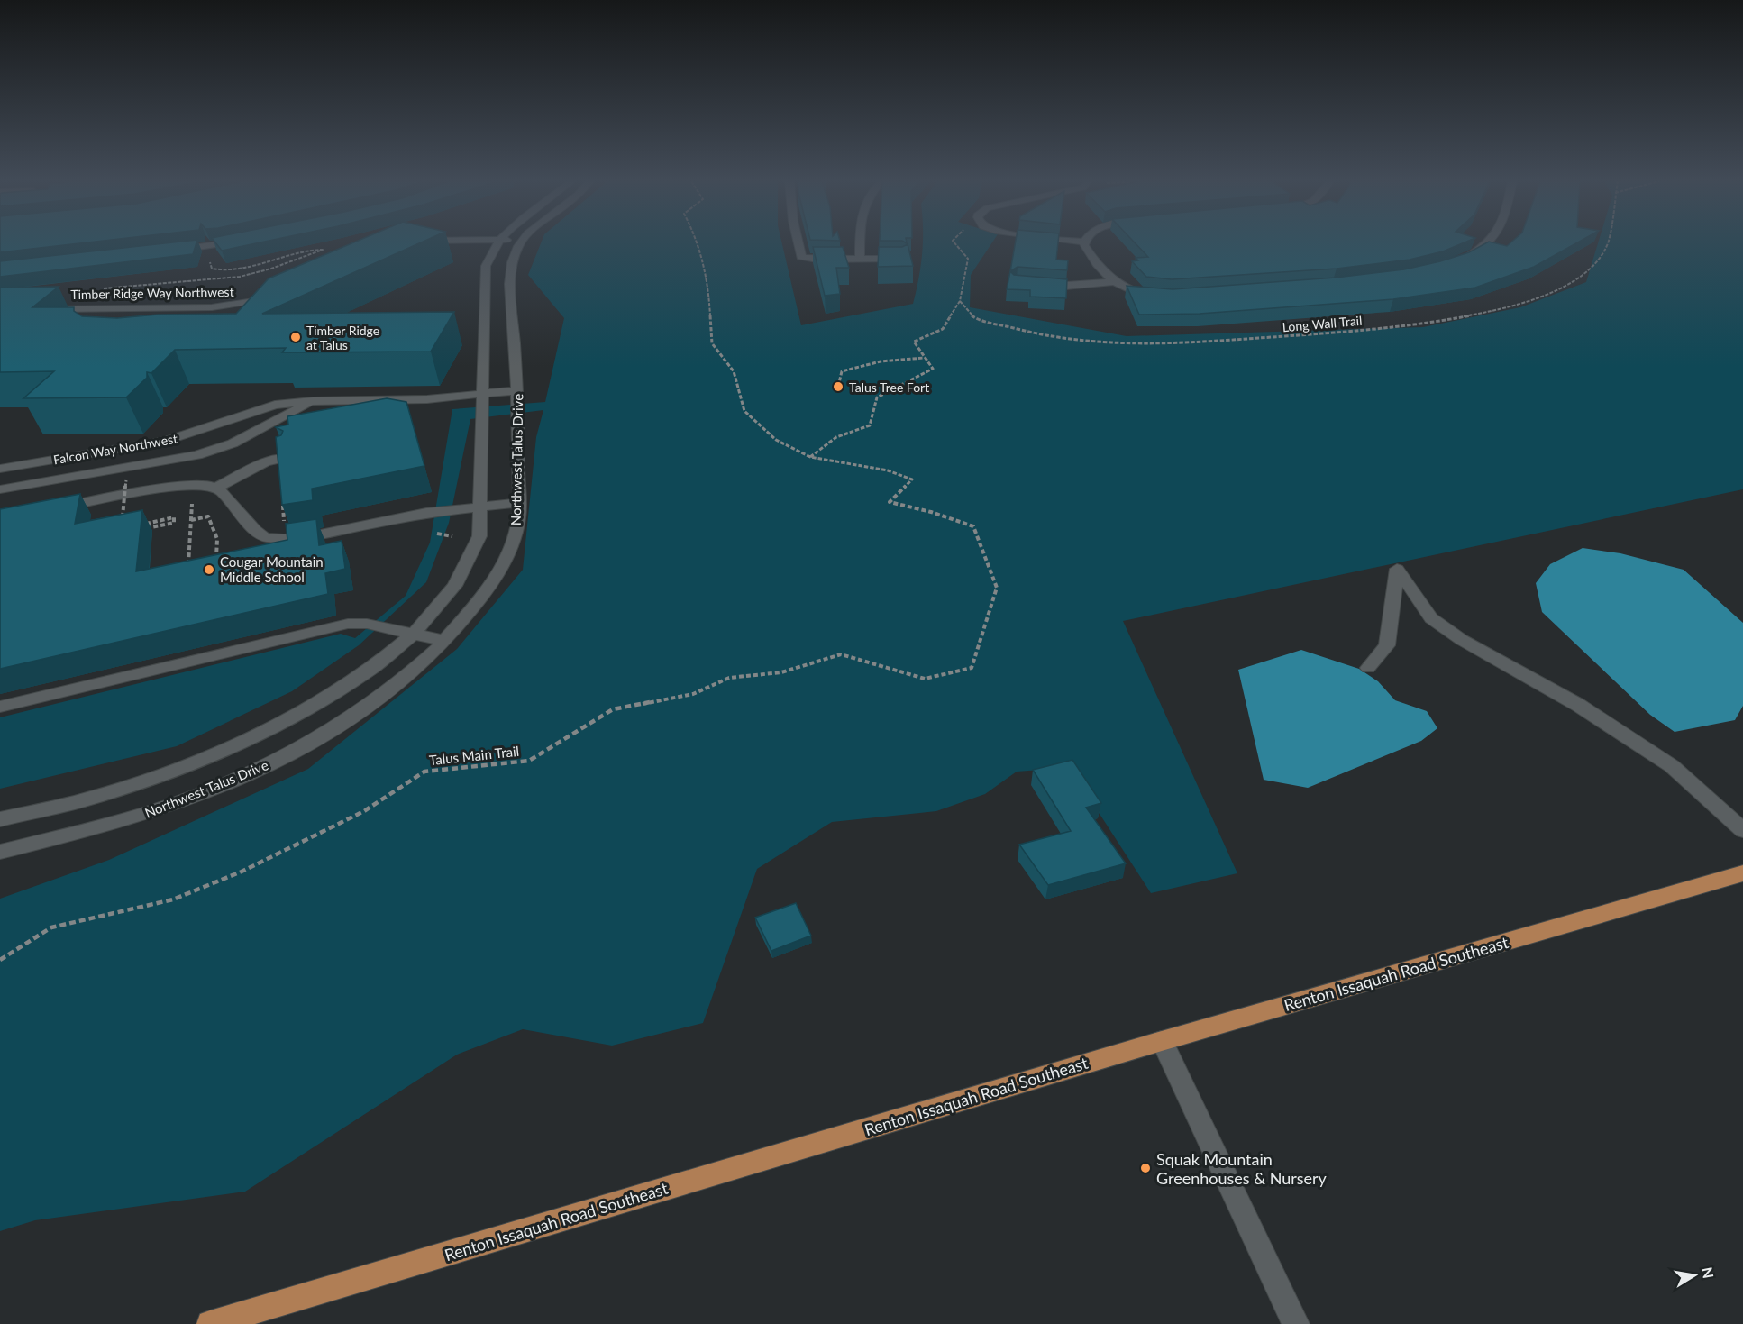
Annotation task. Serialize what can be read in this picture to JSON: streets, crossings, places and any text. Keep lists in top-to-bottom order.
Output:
{
  "streets": {
    "main road": ["Renton Issaquah Road Southeast"],
    "street": ["Timber Ridge Way Northwest", "Falcon Way Northwest", "Northwest Talus Drive"],
    "path": ["Long Wall Trail", "Talus Main Trail"]
  },
  "crossings": [
    ["Falcon Way Northwest", "Northwest Talus Drive"]
  ],
  "places": [
    "Timber Ridge at Talus",
    "Talus Tree Fort",
    "Cougar Mountain Middle School",
    "Squak Mountain Greenhouses & Nursery"
  ],
  "north": "right"
}
